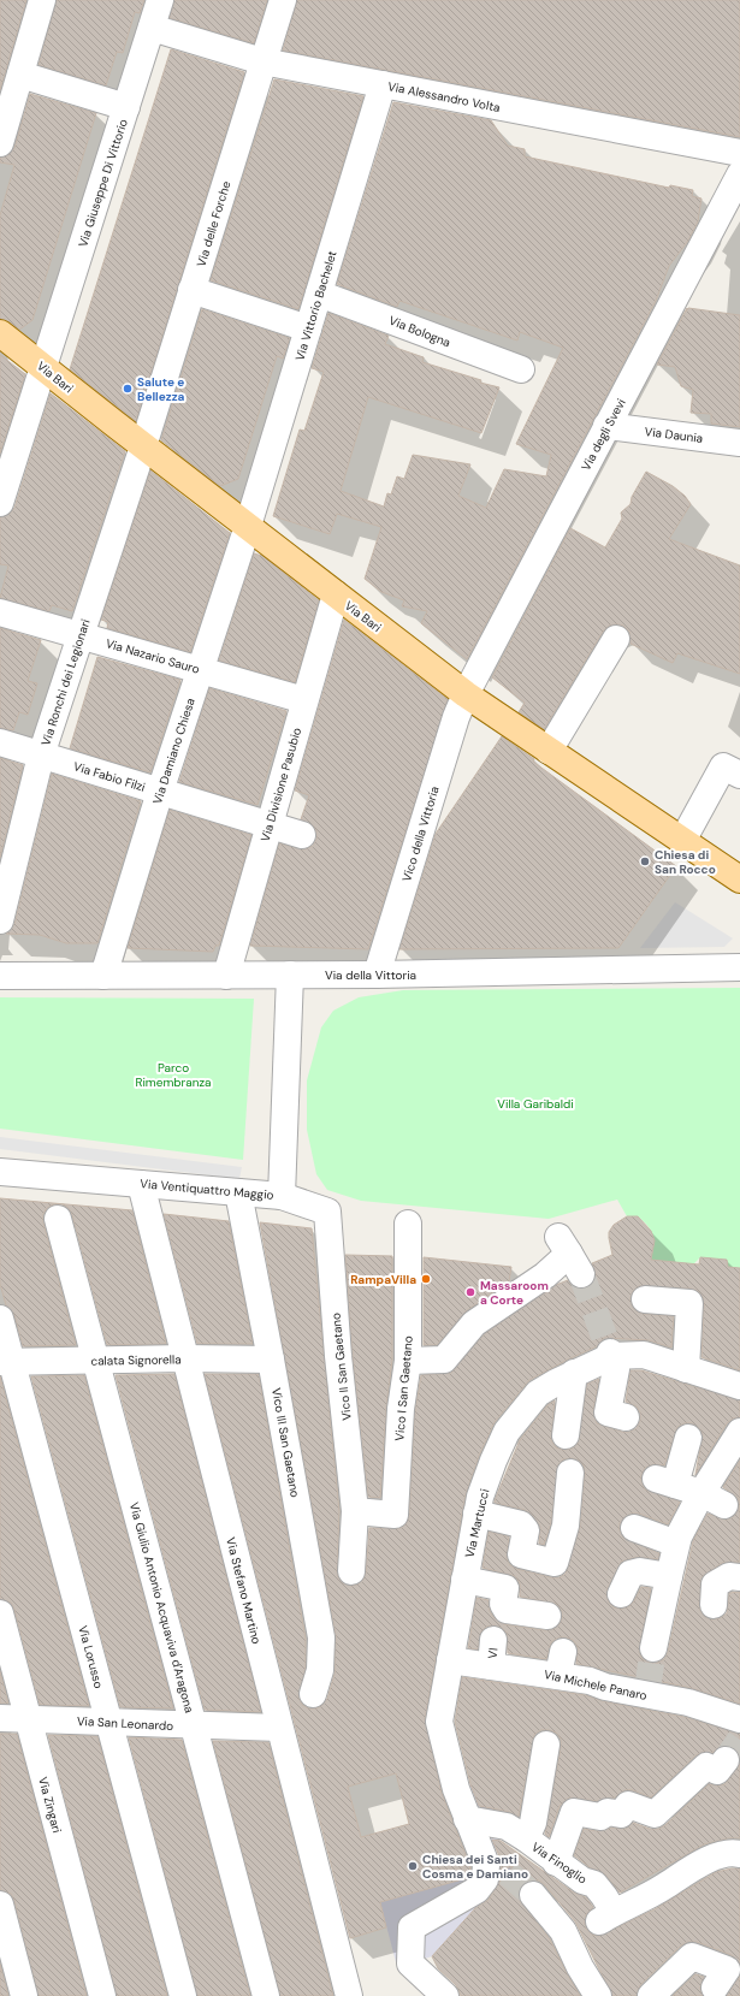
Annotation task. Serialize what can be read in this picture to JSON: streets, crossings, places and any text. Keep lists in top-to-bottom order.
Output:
{
  "streets": {
    "main road": ["Via Bari"],
    "street": [
      "Via Alessandro Volta",
      "Via Giuseppe Di Vittorio",
      "Via delle Forche",
      "Via Vittorio Bachelet",
      "Via Bologna",
      "Via degli Svevi",
      "Via Daunia",
      "Via Nazario Sauro",
      "Via Ronchi dei Legionari",
      "Via Damiano Chiesa",
      "Via Fabio Filzi",
      "Via Divisione Pasubio",
      "Vico della Vittoria",
      "Via della Vittoria",
      "Via Ventiquattro Maggio",
      "calata Signorella",
      "Vico II San Gaetano",
      "Vico I San Gaetano",
      "Vico III San Gaetano",
      "Via Martucci",
      "Via Stefano Martino",
      "Via Giulio Antonio Acquaviva d'Aragona",
      "VI",
      "Via Lorusso",
      "Via Michele Panaro",
      "Via San Leonardo",
      "Via Zingari",
      "Via Finoglio"
    ]
  },
  "crossings": [
    ["Via Alessandro Volta", "Via Giuseppe Di Vittorio"],
    ["Via Alessandro Volta", "Via delle Forche"],
    ["Via Alessandro Volta", "Via Vittorio Bachelet"],
    ["Via Giuseppe Di Vittorio", "Via Bari"],
    ["Via delle Forche", "Via Bari"],
    ["Via delle Forche", "Via Ronchi dei Legionari"],
    ["Via Vittorio Bachelet", "Via Bologna"],
    ["Via Vittorio Bachelet", "Via Bari"],
    ["Via Vittorio Bachelet", "Via Damiano Chiesa"],
    ["Via Bari", "Via degli Svevi"],
    ["Via Bari", "Via Ronchi dei Legionari"],
    ["Via Bari", "Via Damiano Chiesa"],
    ["Via Bari", "Via Divisione Pasubio"],
    ["Via Bari", "Vico della Vittoria"],
    ["Via degli Svevi", "Via Daunia"],
    ["Via degli Svevi", "Vico della Vittoria"],
    ["Via Nazario Sauro", "Via Ronchi dei Legionari"],
    ["Via Nazario Sauro", "Via Damiano Chiesa"],
    ["Via Nazario Sauro", "Via Divisione Pasubio"],
    ["Via Ronchi dei Legionari", "Via Fabio Filzi"],
    ["Via Damiano Chiesa", "Via Fabio Filzi"],
    ["Via Damiano Chiesa", "Via della Vittoria"],
    ["Via Fabio Filzi", "Via Divisione Pasubio"],
    ["Via Divisione Pasubio", "Via della Vittoria"],
    ["Vico della Vittoria", "Via della Vittoria"],
    ["Via della Vittoria", "Via Ventiquattro Maggio"],
    ["Via Ventiquattro Maggio", "Vico II San Gaetano"],
    ["Via Ventiquattro Maggio", "Vico III San Gaetano"],
    ["Via Ventiquattro Maggio", "Via Stefano Martino"],
    ["Via Ventiquattro Maggio", "Via Giulio Antonio Acquaviva d'Aragona"],
    ["calata Signorella", "Vico III San Gaetano"],
    ["calata Signorella", "Via Stefano Martino"],
    ["calata Signorella", "Via Giulio Antonio Acquaviva d'Aragona"],
    ["calata Signorella", "Via Lorusso"],
    ["Vico II San Gaetano", "Vico I San Gaetano"],
    ["Via Martucci", "Via Michele Panaro"],
    ["Via Martucci", "Via Finoglio"],
    ["Via Stefano Martino", "Via San Leonardo"],
    ["Via Giulio Antonio Acquaviva d'Aragona", "Via San Leonardo"],
    ["VI", "Via Michele Panaro"],
    ["Via Lorusso", "Via San Leonardo"],
    ["Via San Leonardo", "Via Zingari"]
  ],
  "parks": ["Parco Rimembranza", "Villa Garibaldi"],
  "places": [
    "Salute e Bellezza",
    "Chiesa di San Rocco",
    "RampaVilla",
    "Massaroom a Corte",
    "Chiesa dei Santi Cosma e Damiano"
  ]
}
